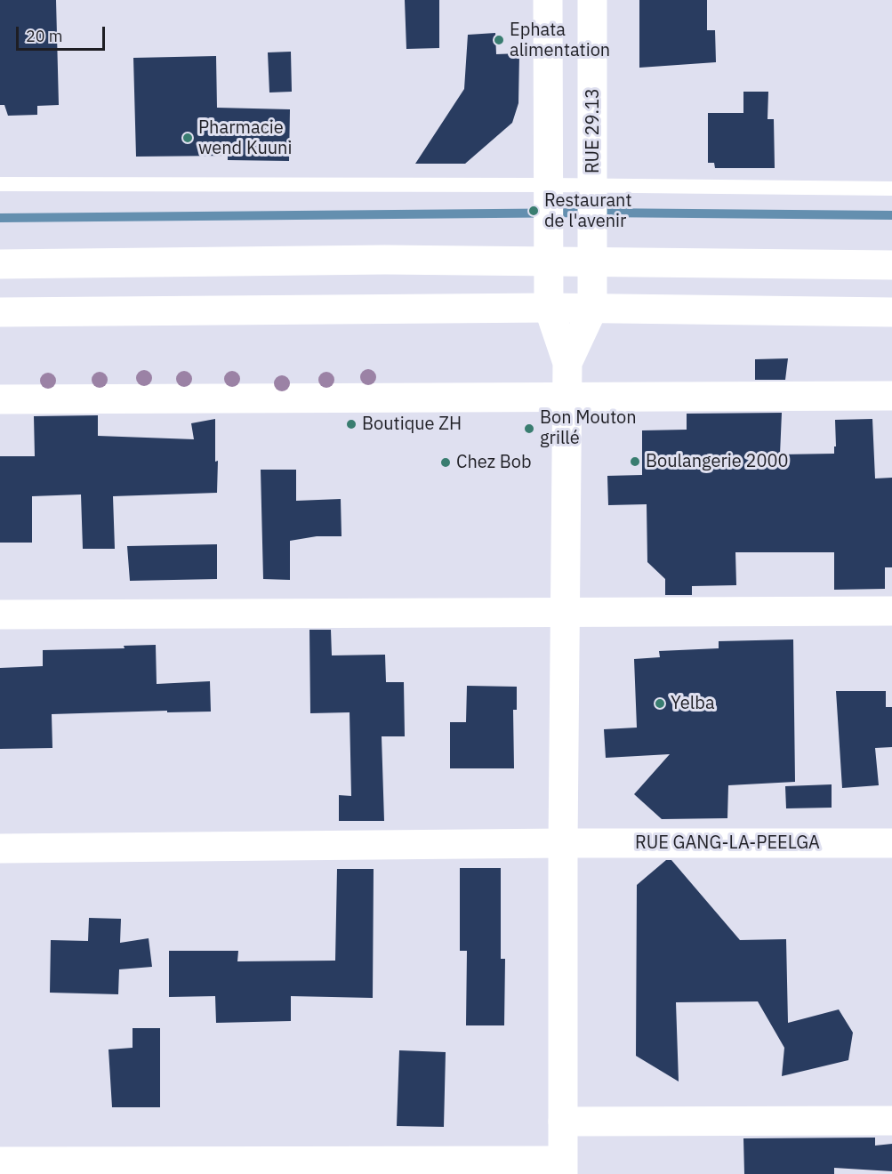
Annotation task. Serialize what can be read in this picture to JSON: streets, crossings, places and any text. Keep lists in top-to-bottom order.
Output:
{
  "streets": {
    "street": ["RUE 29.13", "RUE GANG-LA-PEELGA"]
  },
  "places": [
    "Ephata alimentation",
    "Pharmacie wend Kuuni",
    "Restaurant de l'avenir",
    "Boutique ZH",
    "Bon Mouton grillé",
    "Boulangerie 2000",
    "Chez Bob",
    "Yelba"
  ],
  "scale_bar": "20 m"
}
